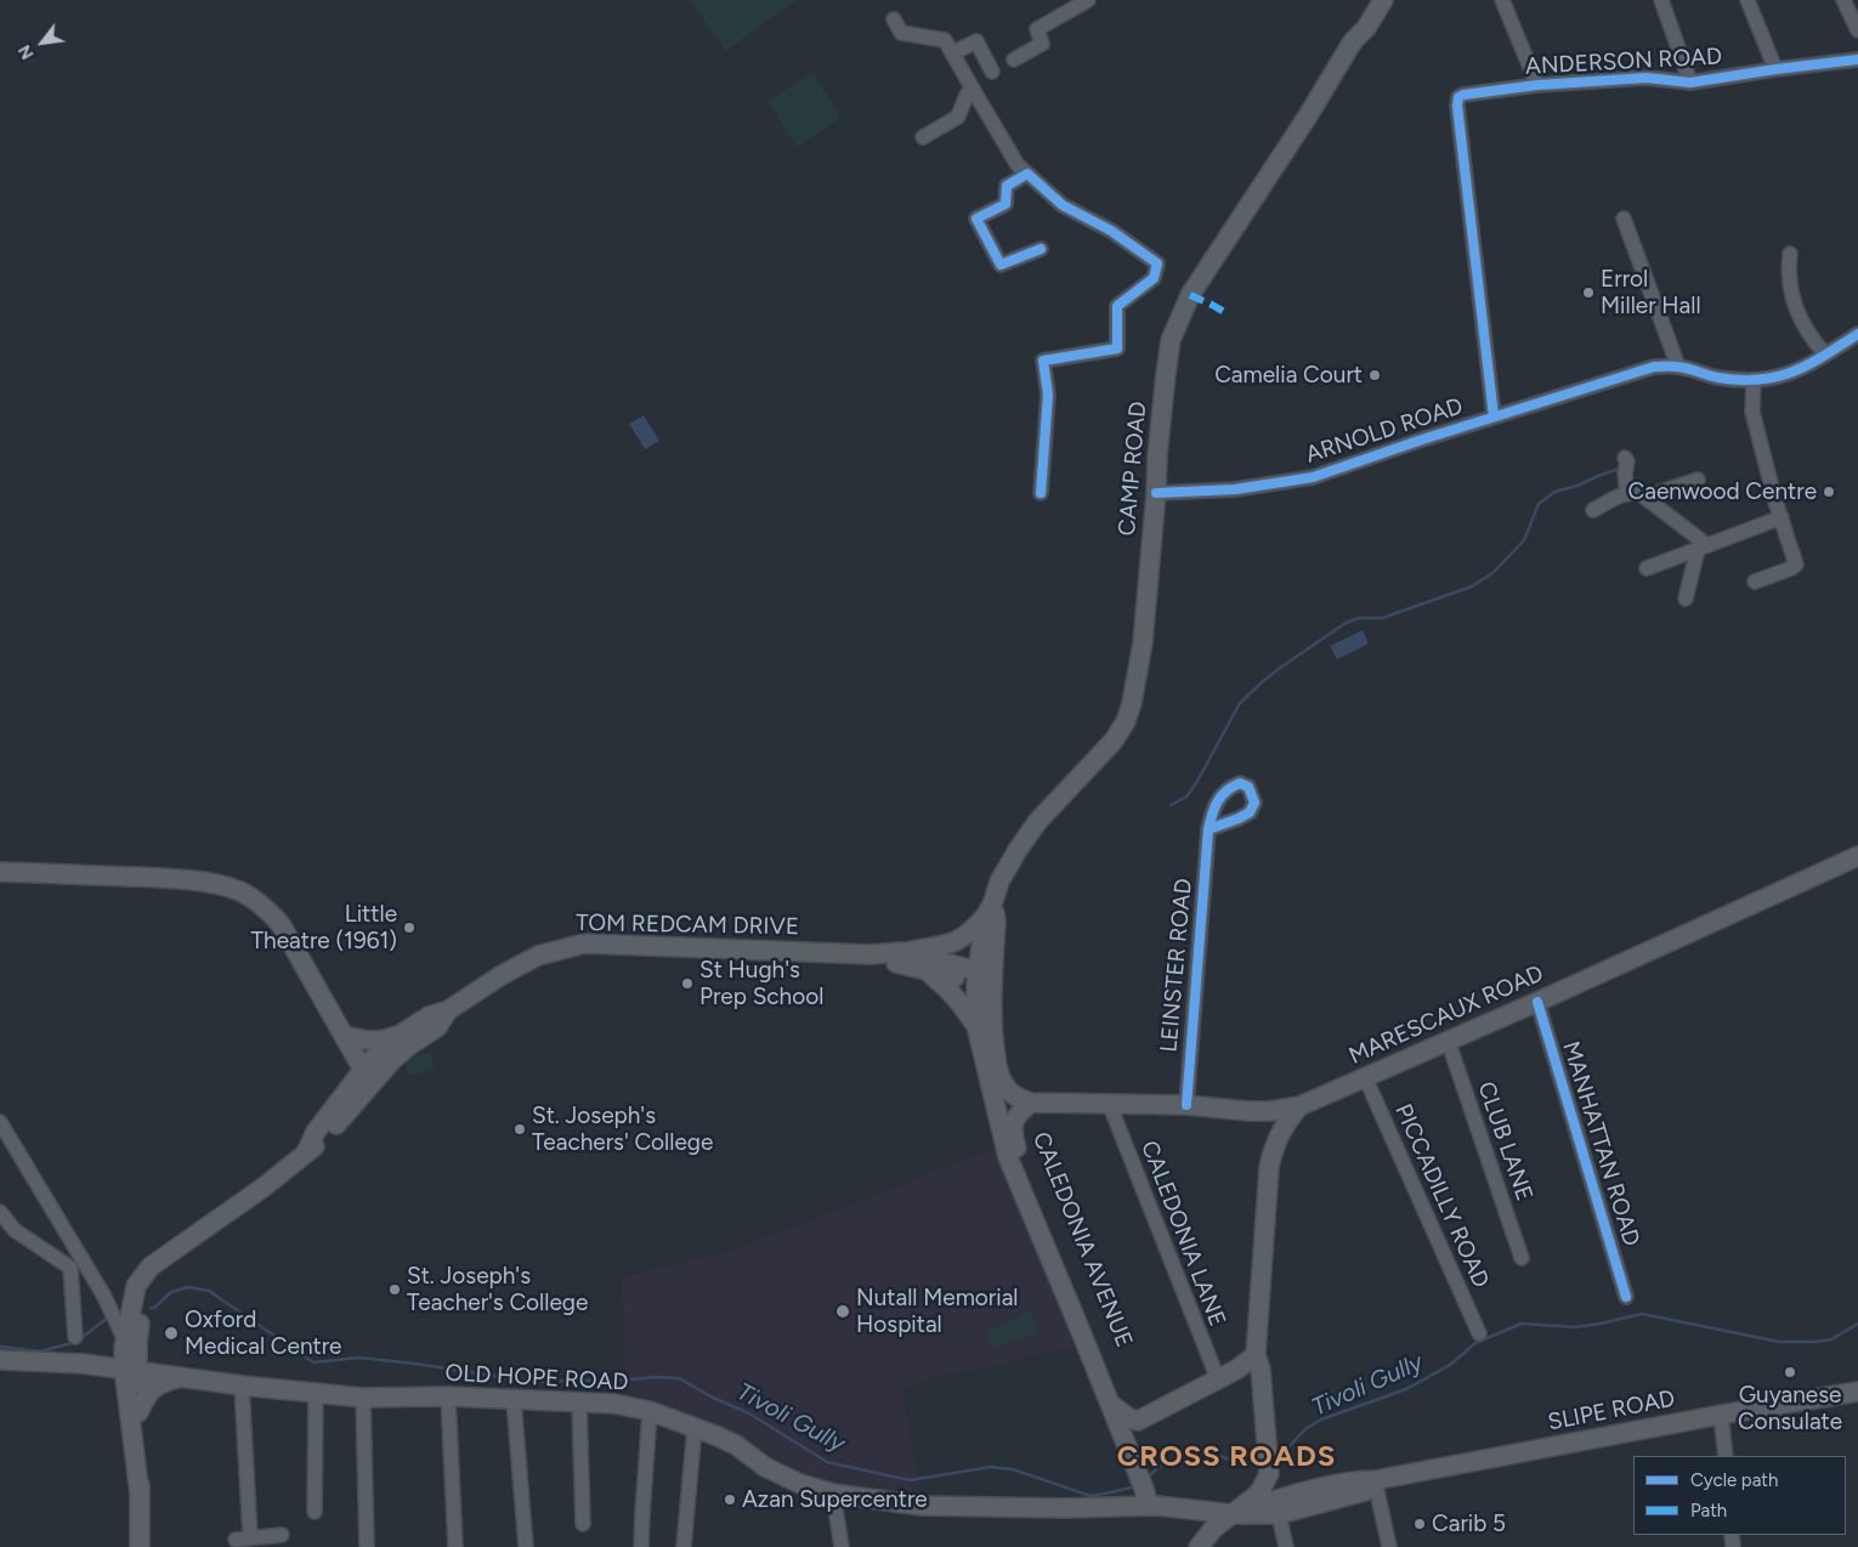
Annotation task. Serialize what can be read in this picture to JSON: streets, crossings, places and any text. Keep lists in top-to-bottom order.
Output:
{
  "streets": {
    "main road": [
      "CAMP ROAD",
      "TOM REDCAM DRIVE",
      "MARESCAUX ROAD",
      "CALEDONIA AVENUE",
      "OLD HOPE ROAD",
      "SLIPE ROAD"
    ],
    "street": [
      "ANDERSON ROAD",
      "ARNOLD ROAD",
      "LEINSTER ROAD",
      "CLUB LANE",
      "MANHATTAN ROAD",
      "PICCADILLY ROAD",
      "CALEDONIA LANE"
    ]
  },
  "crossings": [
    ["ANDERSON ROAD", "ARNOLD ROAD"],
    ["ARNOLD ROAD", "CAMP ROAD"],
    ["CAMP ROAD", "TOM REDCAM DRIVE"],
    ["CAMP ROAD", "CALEDONIA AVENUE"],
    ["TOM REDCAM DRIVE", "CALEDONIA AVENUE"],
    ["TOM REDCAM DRIVE", "OLD HOPE ROAD"],
    ["LEINSTER ROAD", "MARESCAUX ROAD"],
    ["MARESCAUX ROAD", "CLUB LANE"],
    ["MARESCAUX ROAD", "MANHATTAN ROAD"],
    ["MARESCAUX ROAD", "PICCADILLY ROAD"],
    ["MARESCAUX ROAD", "CALEDONIA LANE"],
    ["MARESCAUX ROAD", "CALEDONIA AVENUE"],
    ["OLD HOPE ROAD", "SLIPE ROAD"]
  ],
  "districts": ["CROSS ROADS"],
  "water": ["Tivoli Gully"],
  "places": [
    "Errol Miller Hall",
    "Camelia Court",
    "Caenwood Centre",
    "Little Theatre (1961)",
    "St Hugh's Prep School",
    "St. Joseph's Teachers' College",
    "St. Joseph's Teacher's College",
    "Nutall Memorial Hospital",
    "Oxford Medical Centre",
    "Guyanese Consulate",
    "Azan Supercentre",
    "Carib 5"
  ],
  "legend": ["Cycle path", "Path"],
  "north": "bottom left"
}
